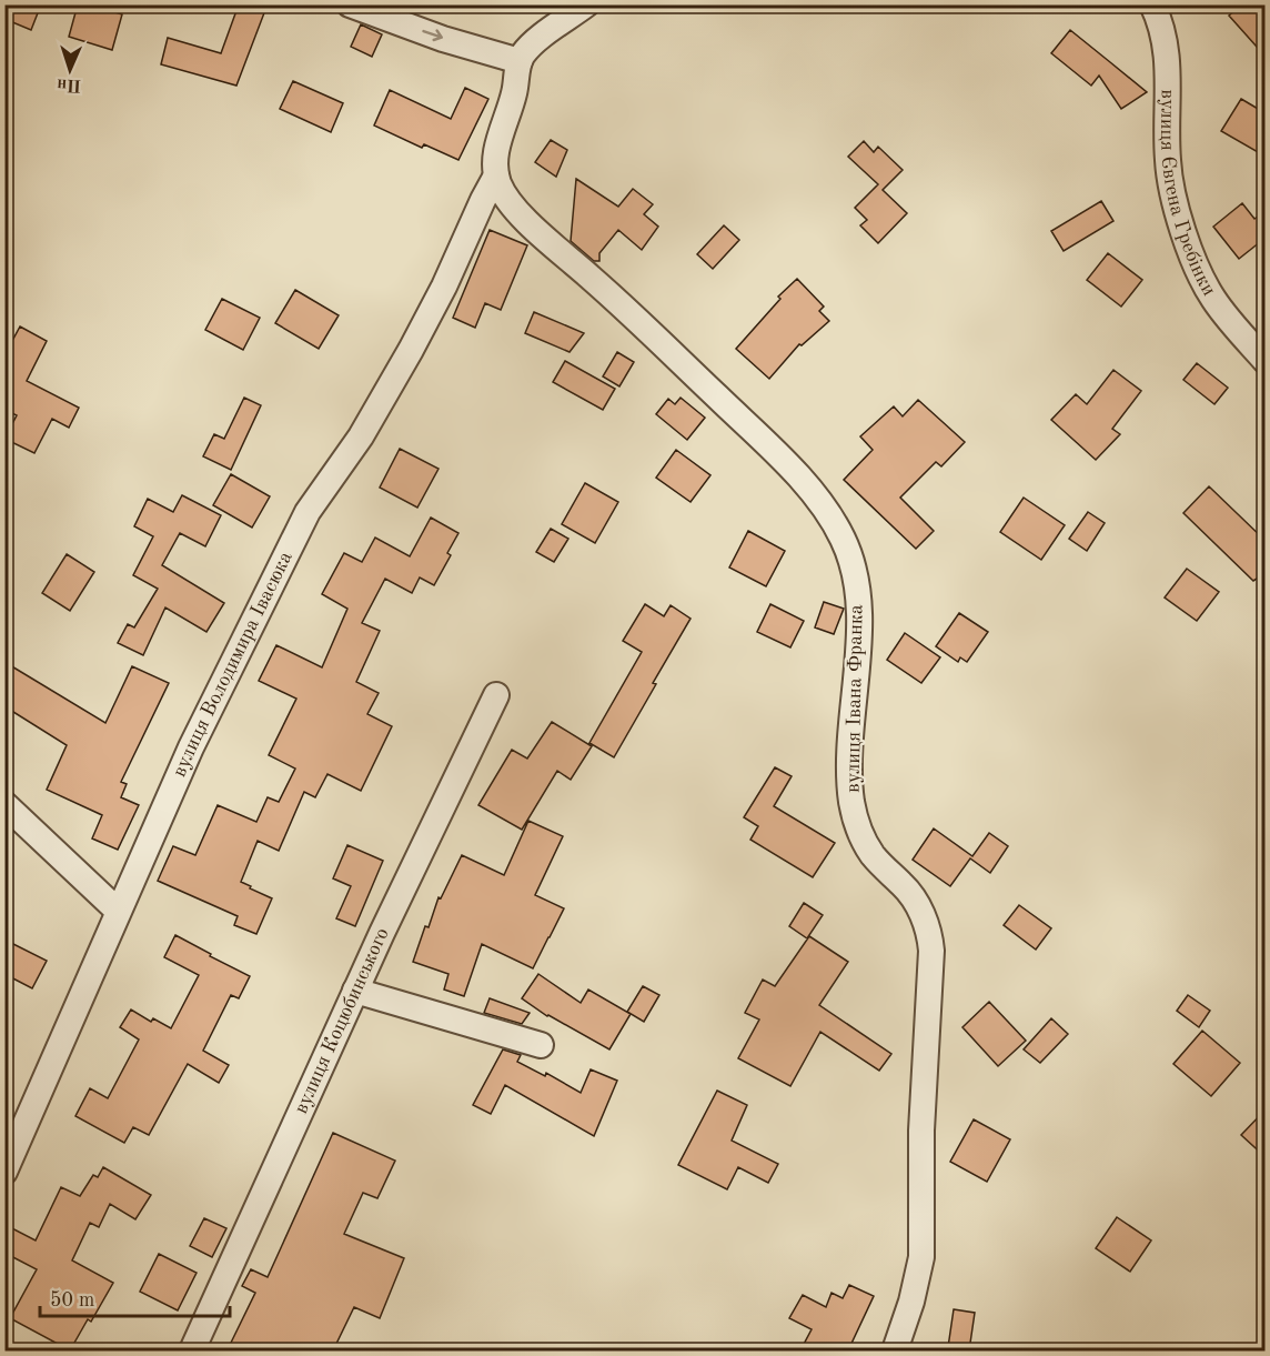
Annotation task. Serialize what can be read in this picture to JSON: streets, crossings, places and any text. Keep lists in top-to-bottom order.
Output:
{
  "streets": {
    "street": [
      "вулиця Євгена Гребінки",
      "вулиця Володимира Івасюка",
      "вулиця Івана Франка",
      "вулиця Коцюбинського"
    ]
  },
  "crossings": [
    ["вулиця Володимира Івасюка", "вулиця Івана Франка"]
  ],
  "scale_bar": "50 m",
  "north": "bottom"
}
